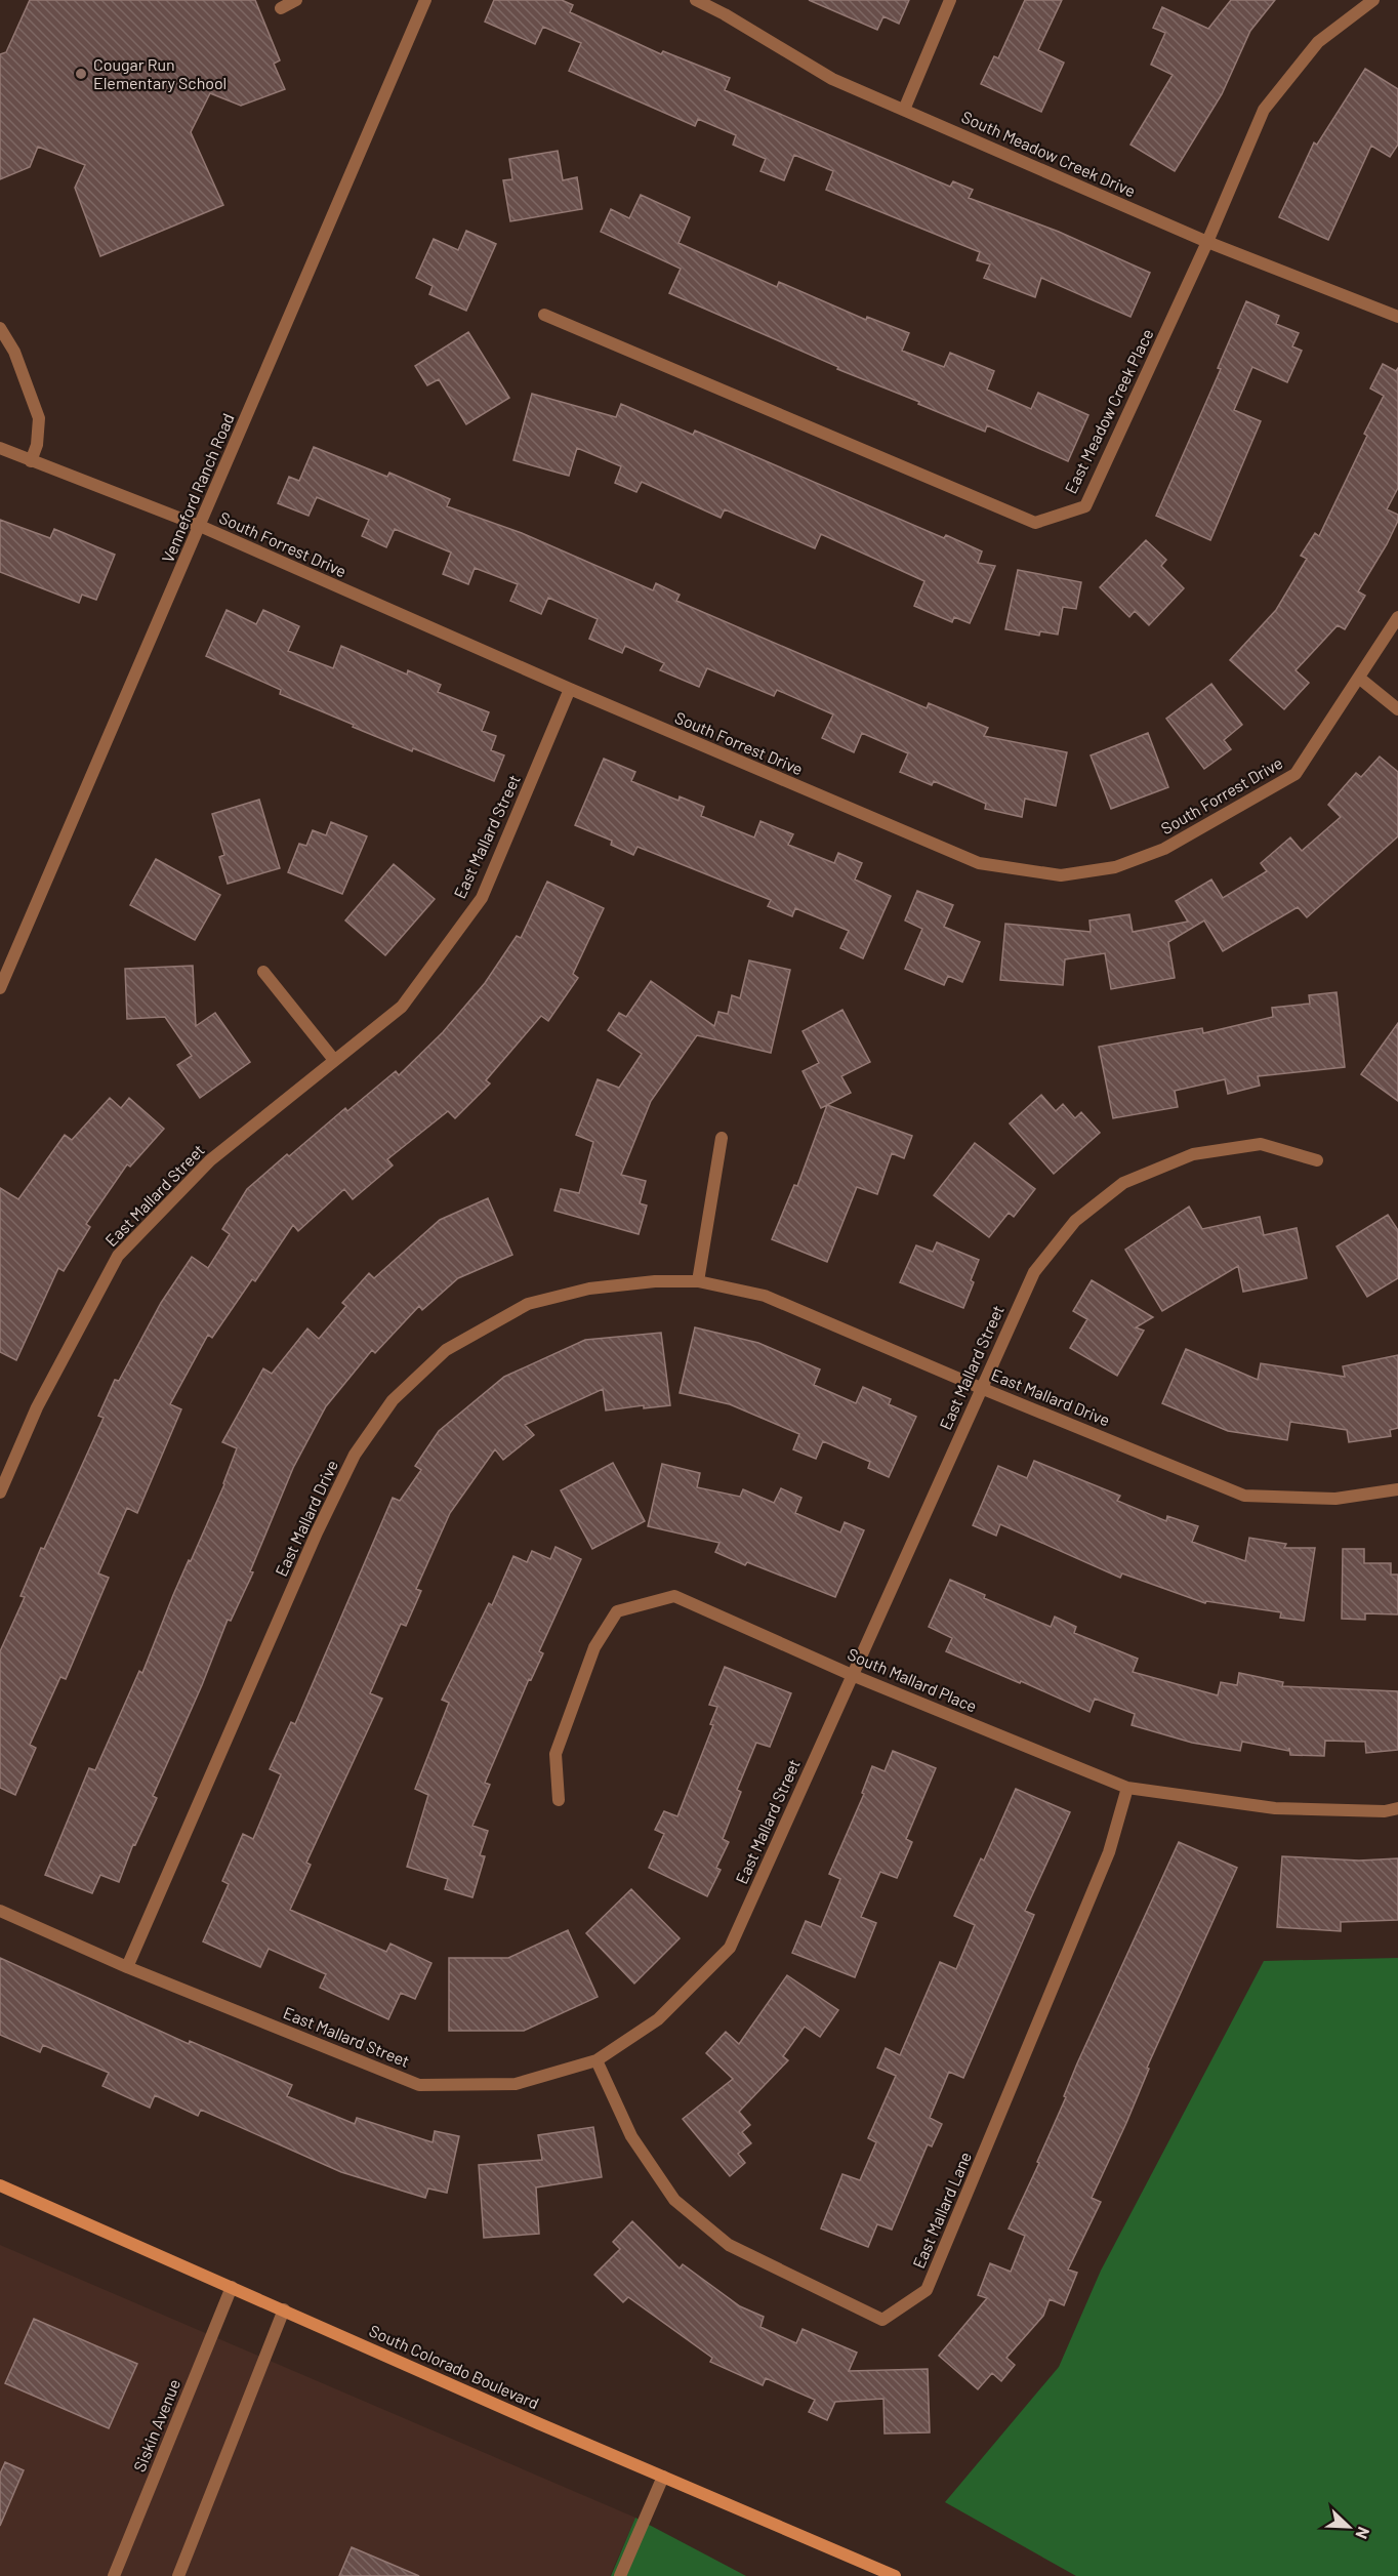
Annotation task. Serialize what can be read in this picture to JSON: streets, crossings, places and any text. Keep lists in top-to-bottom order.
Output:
{
  "streets": {
    "main road": ["South Colorado Boulevard"],
    "street": [
      "South Meadow Creek Drive",
      "East Meadow Creek Place",
      "Venneford Ranch Road",
      "South Forrest Drive",
      "East Mallard Street",
      "East Mallard Drive",
      "South Mallard Place",
      "East Mallard Lane",
      "Siskin Avenue"
    ]
  },
  "crossings": [
    ["South Meadow Creek Drive", "East Meadow Creek Place"],
    ["Venneford Ranch Road", "South Forrest Drive"],
    ["South Forrest Drive", "East Mallard Street"],
    ["East Mallard Street", "East Mallard Drive"],
    ["East Mallard Street", "South Mallard Place"],
    ["East Mallard Street", "East Mallard Lane"],
    ["South Mallard Place", "East Mallard Lane"],
    ["South Colorado Boulevard", "Siskin Avenue"]
  ],
  "places": ["Cougar Run Elementary School"],
  "north": "bottom right"
}
